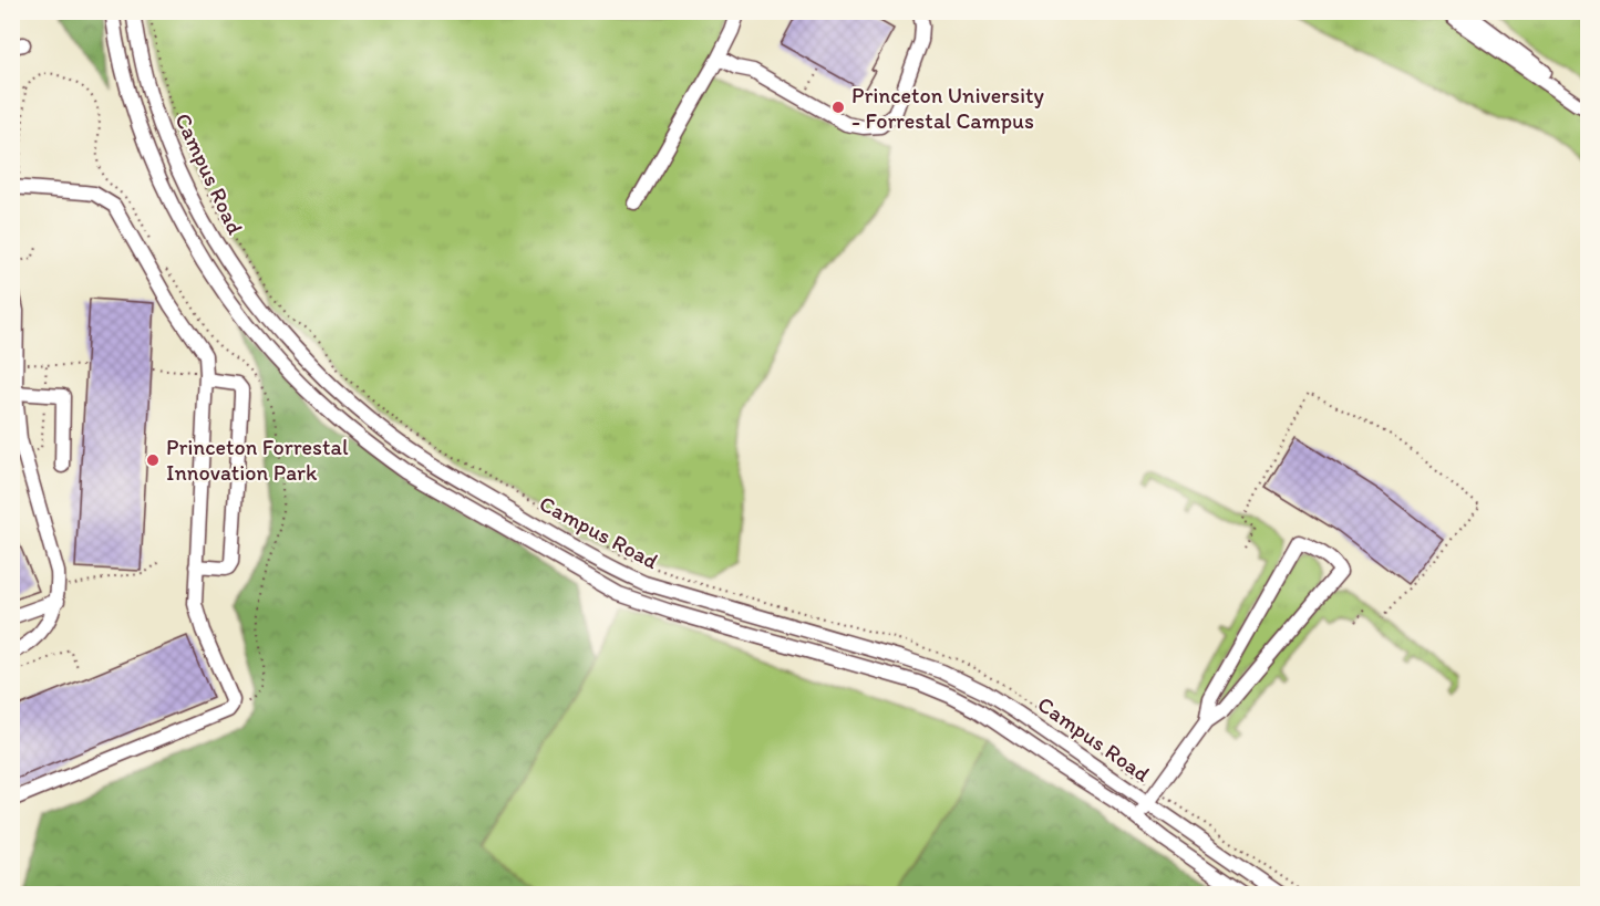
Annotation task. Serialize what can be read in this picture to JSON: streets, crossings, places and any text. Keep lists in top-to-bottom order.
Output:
{
  "streets": {
    "street": ["Campus Road"]
  },
  "places": ["Princeton University - Forrestal Campus", "Princeton Forrestal Innovation Park"]
}
